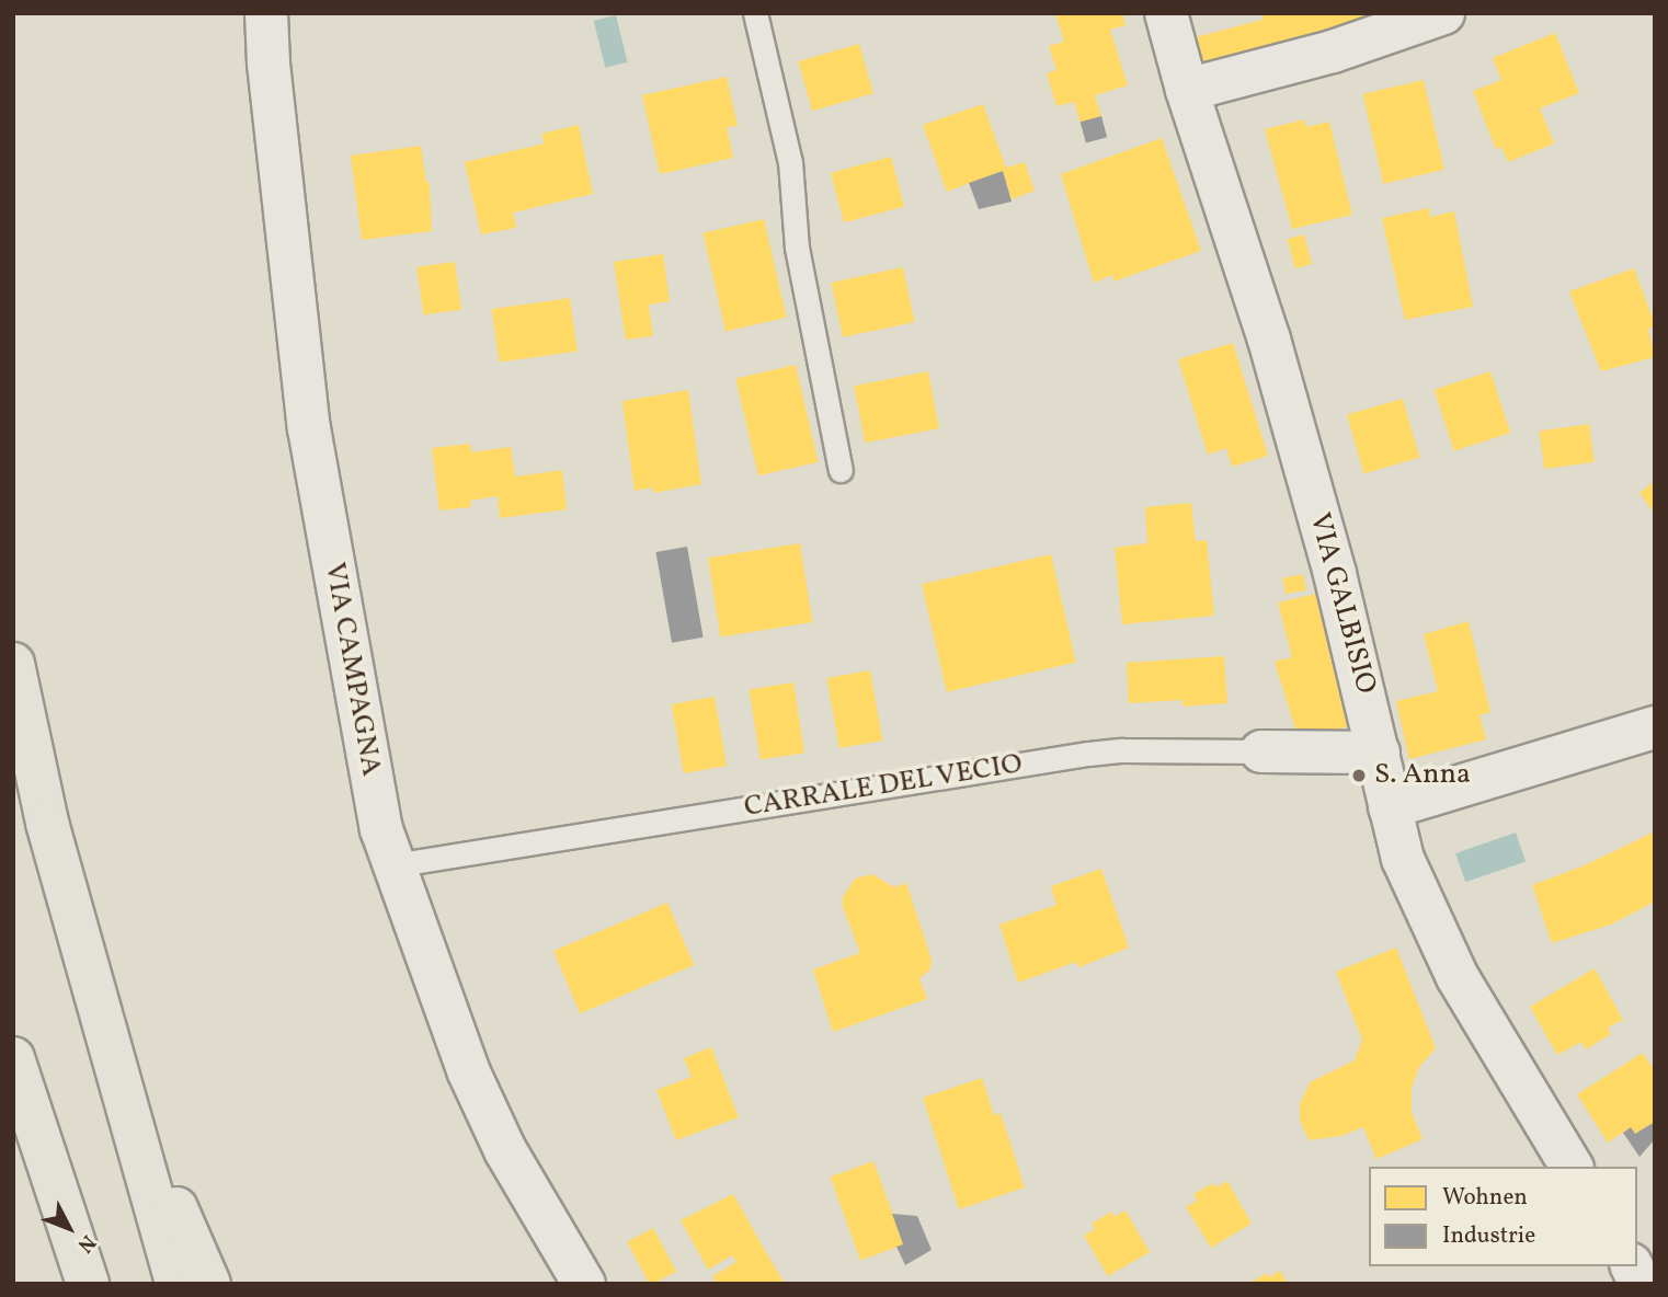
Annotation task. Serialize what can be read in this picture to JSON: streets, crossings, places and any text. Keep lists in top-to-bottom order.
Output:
{
  "streets": {
    "street": ["VIA GALBISIO", "VIA CAMPAGNA", "CARRALE DEL VECIO"]
  },
  "crossings": [
    ["VIA GALBISIO", "CARRALE DEL VECIO"],
    ["VIA CAMPAGNA", "CARRALE DEL VECIO"]
  ],
  "places": ["S. Anna"],
  "legend": ["Wohnen", "Industrie"],
  "north": "bottom right"
}
